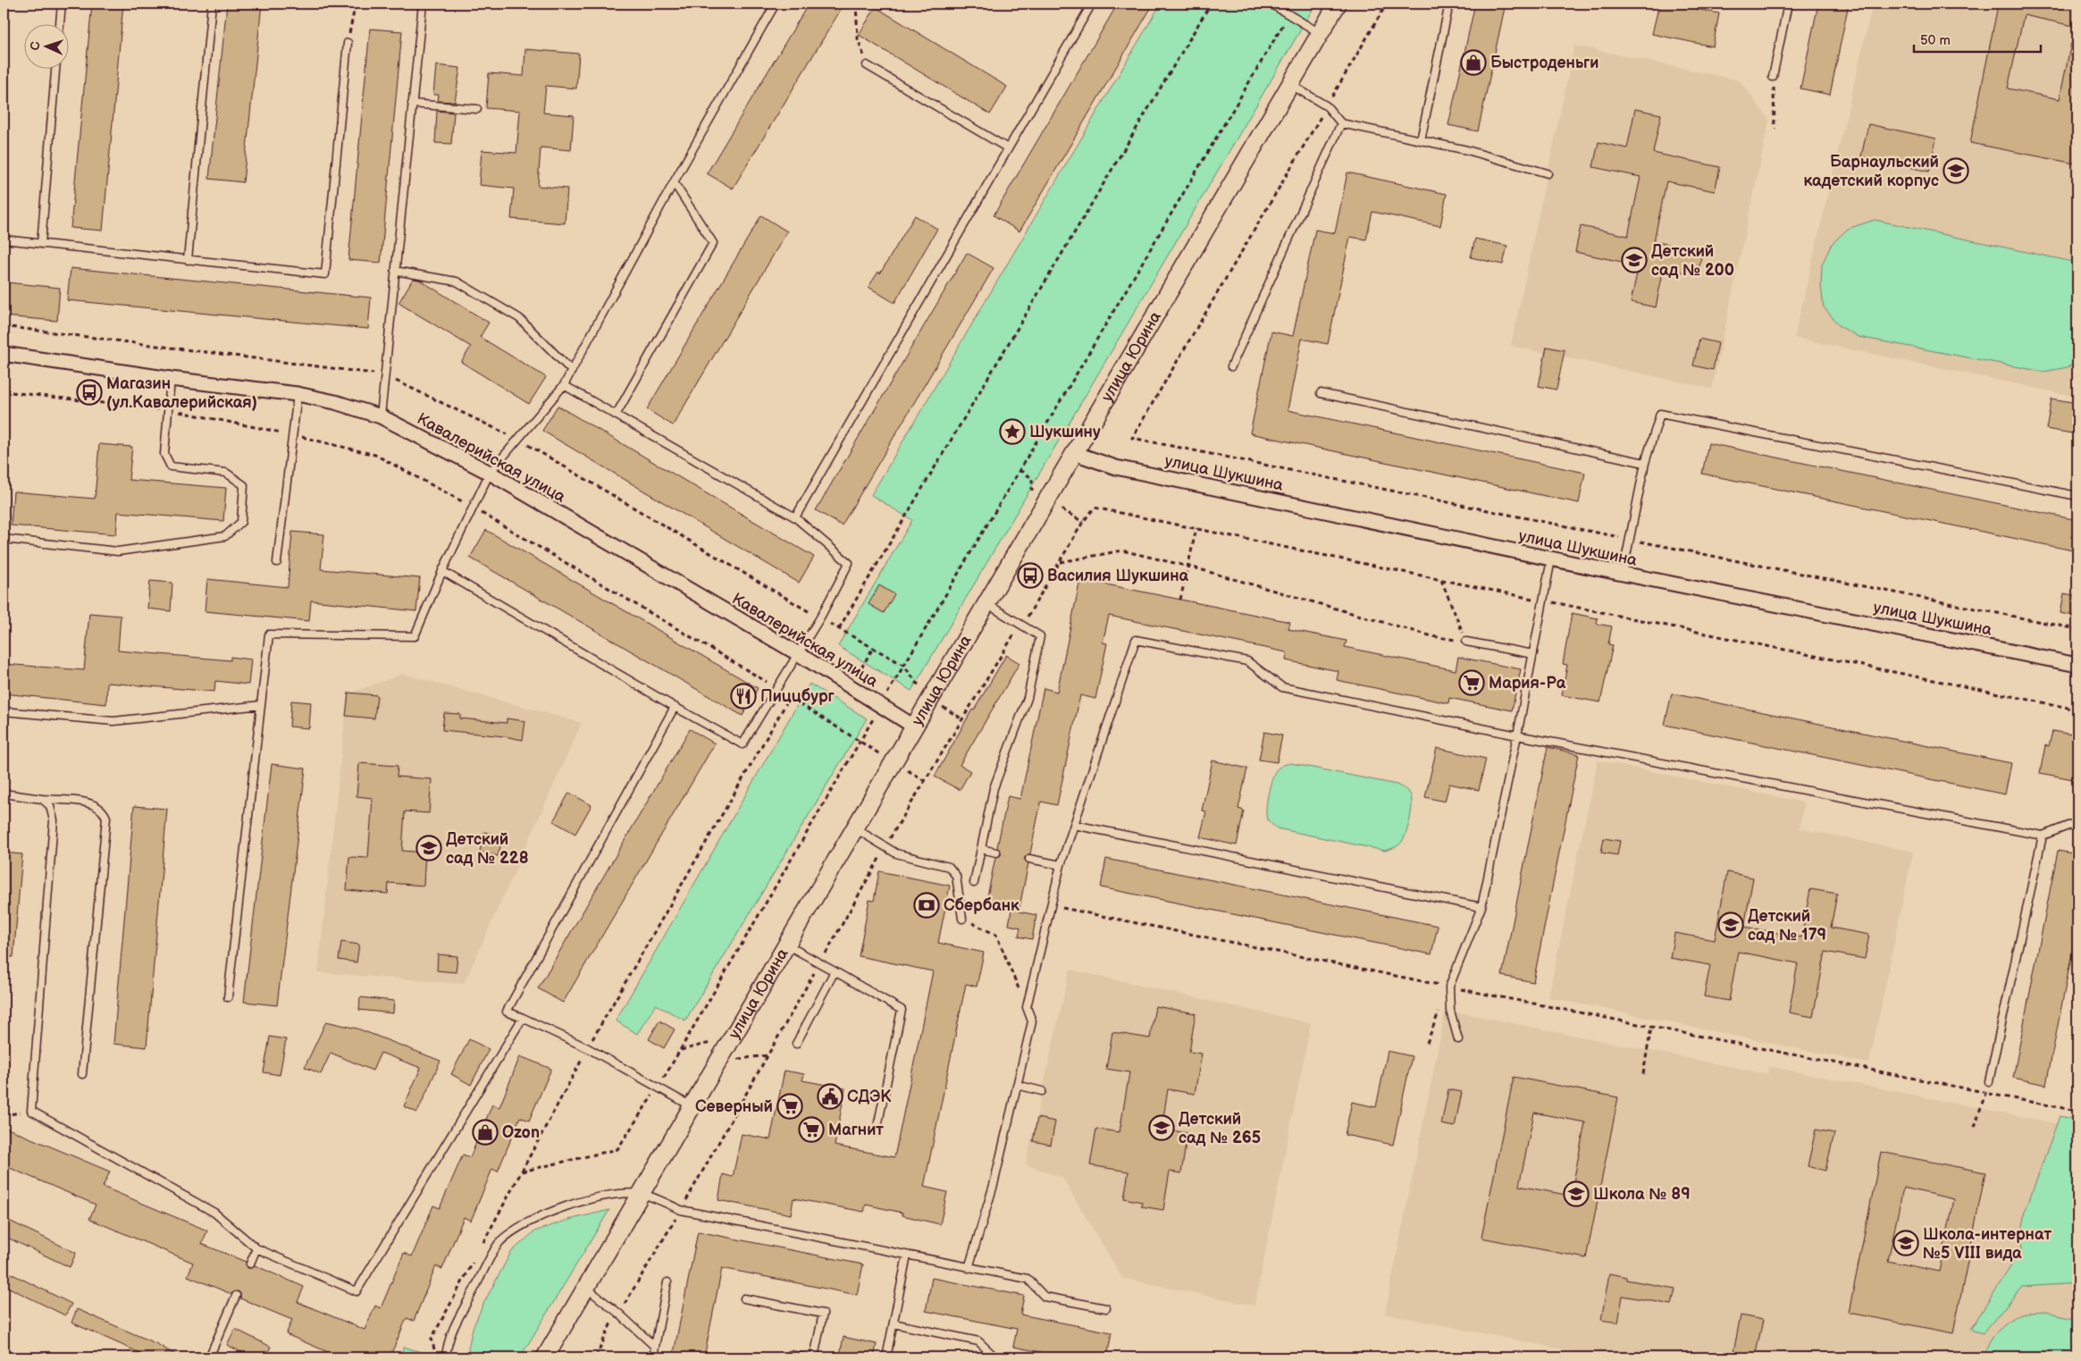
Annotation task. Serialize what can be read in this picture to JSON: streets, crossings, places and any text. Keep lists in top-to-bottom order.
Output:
{
  "streets": {
    "street": ["улица Юрина", "Кавалерийская улица", "улица Шукшина"]
  },
  "crossings": [
    ["улица Юрина", "Кавалерийская улица"],
    ["улица Юрина", "улица Шукшина"]
  ],
  "places": {
    "shop": ["Быстроденьги", "Ozon"],
    "school or university": [
      "Барнаульский кадетский корпус",
      "Детский сад № 200",
      "Детский сад № 228",
      "Детский сад № 179",
      "Детский сад № 265",
      "Школа № 89",
      "Школа-интернат №5 VIII вида"
    ],
    "bus stop": ["Магазин (ул.Кавалерийская)", "Василия Шукшина"],
    "place": ["Шукшину"],
    "supermarket": ["Мария-Ра", "Северный", "Магнит"],
    "restaurant": ["Пиццбург"],
    "bank": ["Сбербанк"],
    "public building": ["СДЭК"]
  },
  "scale_bar": "50 m",
  "north": "left"
}
